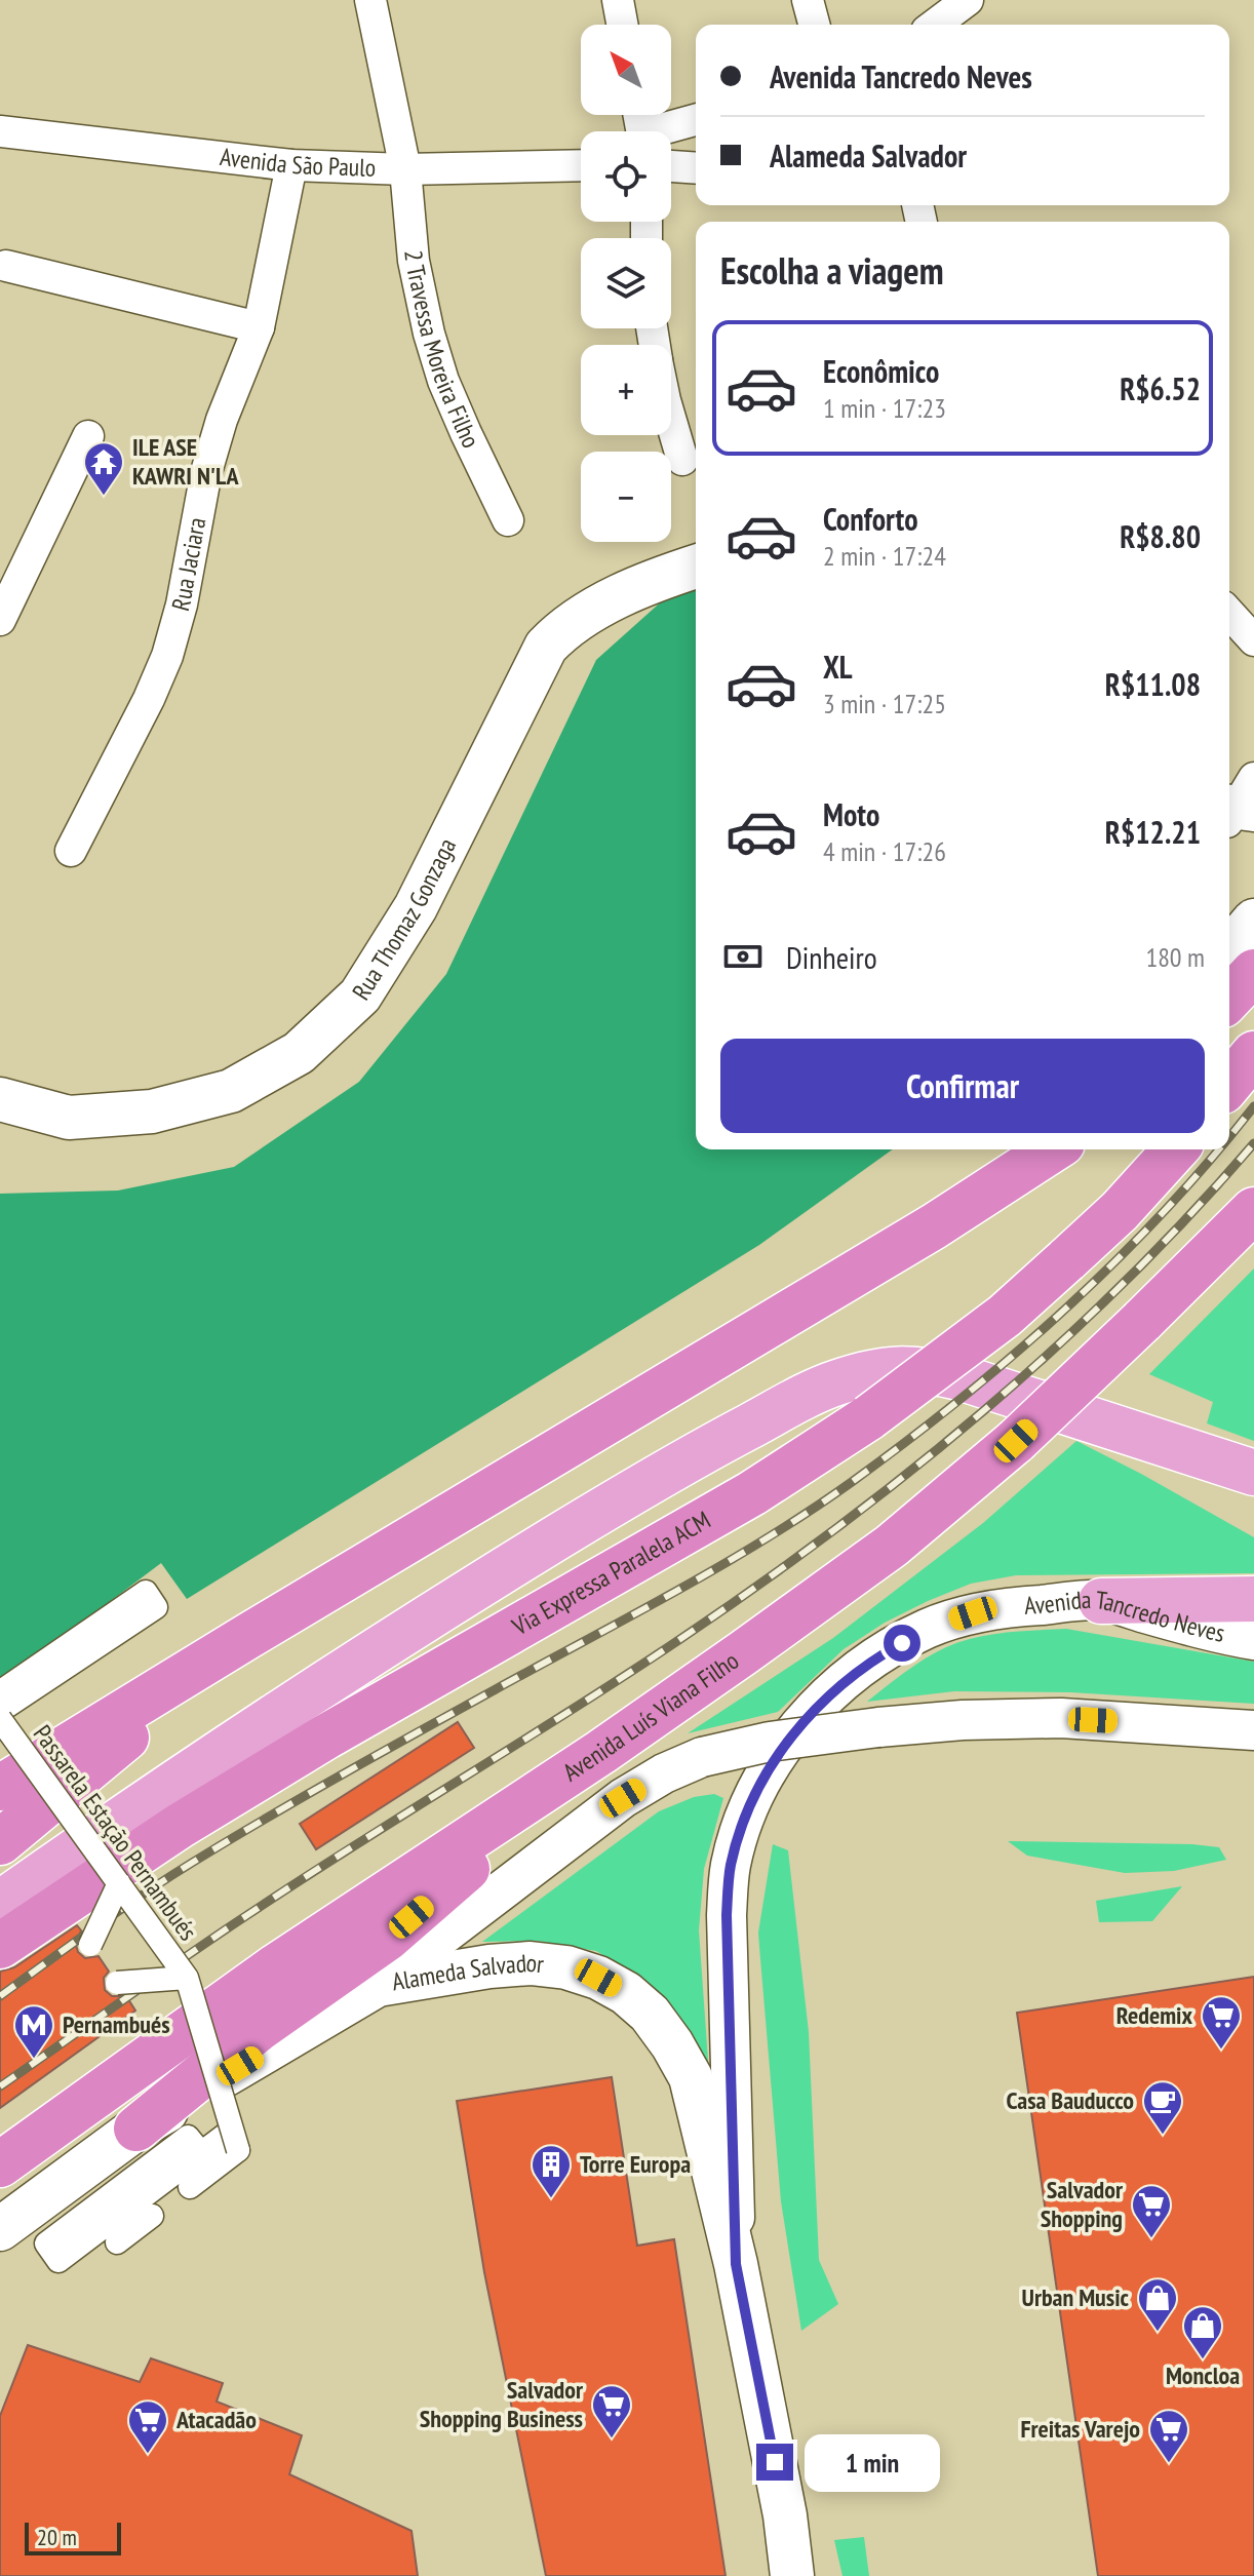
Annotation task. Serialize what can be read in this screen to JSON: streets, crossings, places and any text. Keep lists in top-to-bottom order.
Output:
{
  "streets": {
    "highway": ["Via Expressa Paralela ACM", "Avenida Luís Viana Filho"],
    "main road": ["Rua Thomaz Gonzaga", "Alameda Salvador"],
    "street": [
      "Avenida São Paulo",
      "2 Travessa Moreira Filho",
      "Rua Jaciara",
      "Avenida Tancredo Neves",
      "Passarela Estação Pernambués"
    ]
  },
  "crossings": [
    ["Avenida São Paulo", "2 Travessa Moreira Filho"],
    ["Avenida São Paulo", "Rua Jaciara"],
    ["Avenida Tancredo Neves", "Alameda Salvador"]
  ],
  "places": {
    "temple": ["ILE ASE KAWRI N'LA"],
    "supermarket": [
      "Redemix",
      "Salvador Shopping",
      "Salvador Shopping Business",
      "Atacadão",
      "Freitas Varejo"
    ],
    "metro station": ["Pernambués"],
    "cafe": ["Casa Bauducco"],
    "building": ["Torre Europa"],
    "shop": ["Urban Music", "Moncloa"]
  },
  "scale_bar": "20 m",
  "north": "top left",
  "page": {
    "map_buttons": ["+", "−"],
    "banner": ["Avenida Tancredo Neves", "Alameda Salvador"],
    "heading": "Escolha a viagem",
    "list": [
      {
        "name": "Econômico",
        "note": "1 min · 17:23",
        "value": "R$6.52"
      },
      {
        "name": "Conforto",
        "note": "2 min · 17:24",
        "value": "R$8.80"
      },
      {
        "name": "XL",
        "note": "3 min · 17:25",
        "value": "R$11.08"
      },
      {
        "name": "Moto",
        "note": "4 min · 17:26",
        "value": "R$12.21"
      }
    ],
    "pay": ["Dinheiro", "180 m"],
    "buttons": "Confirmar",
    "bubble": "1 min",
    "scale": "20 m"
  }
}
